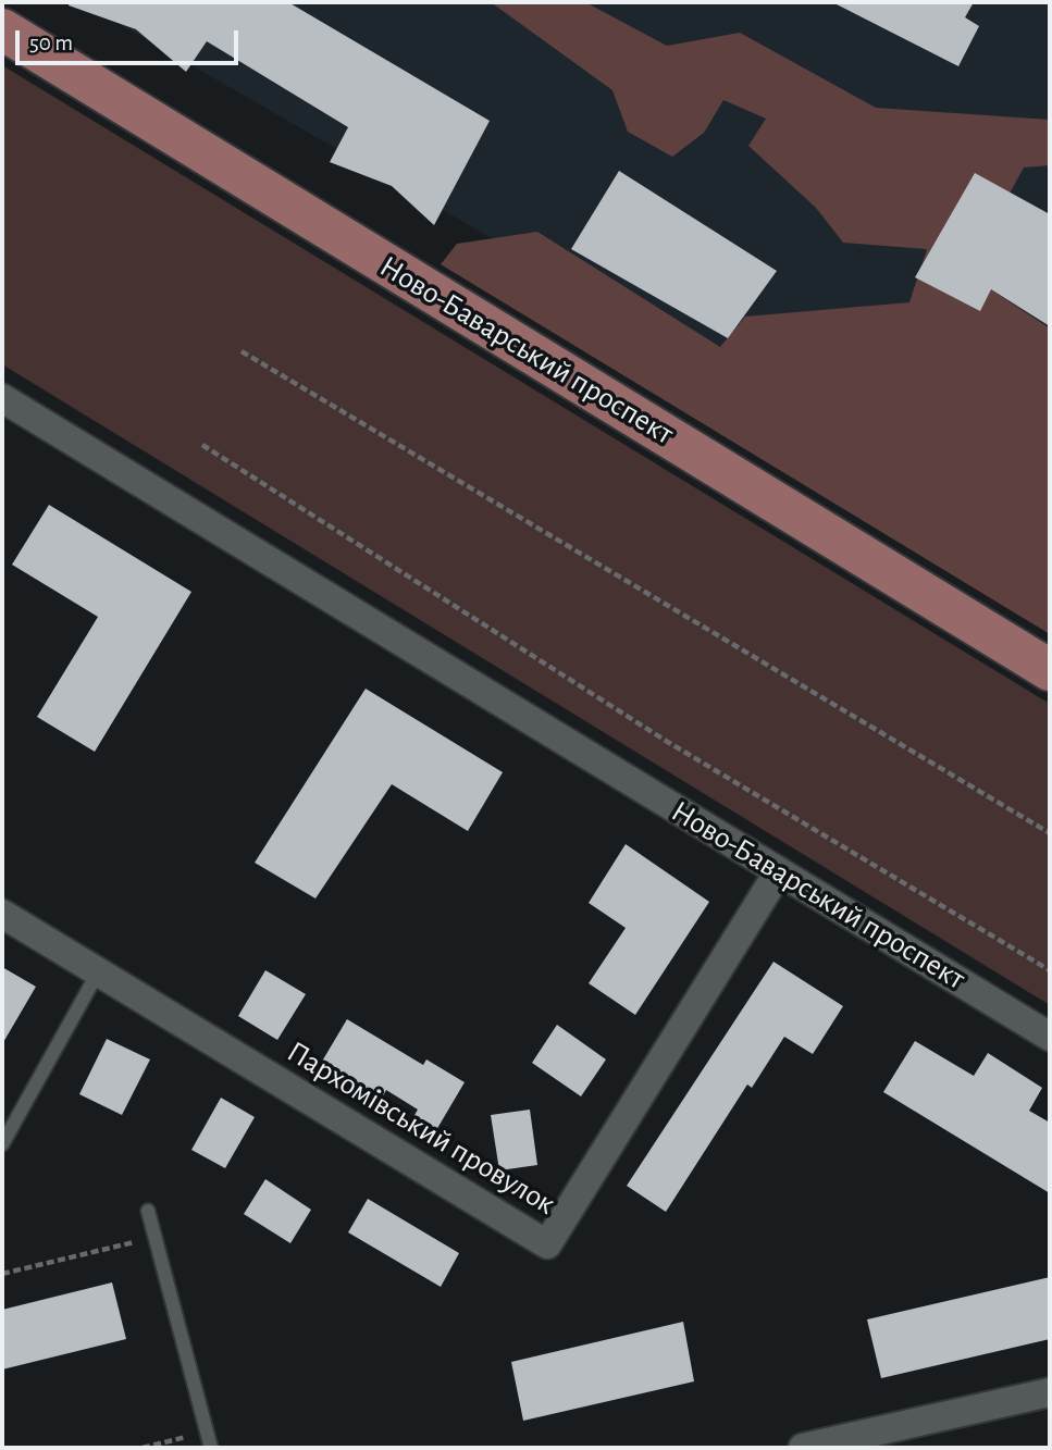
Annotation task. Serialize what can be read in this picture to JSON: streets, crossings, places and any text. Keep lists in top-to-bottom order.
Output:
{
  "streets": {
    "main road": ["Ново-Баварський проспект"],
    "street": ["Пархомівський провулок"]
  },
  "crossings": [
    ["Ново-Баварський проспект", "Пархомівський провулок"]
  ],
  "scale_bar": "50 m"
}
